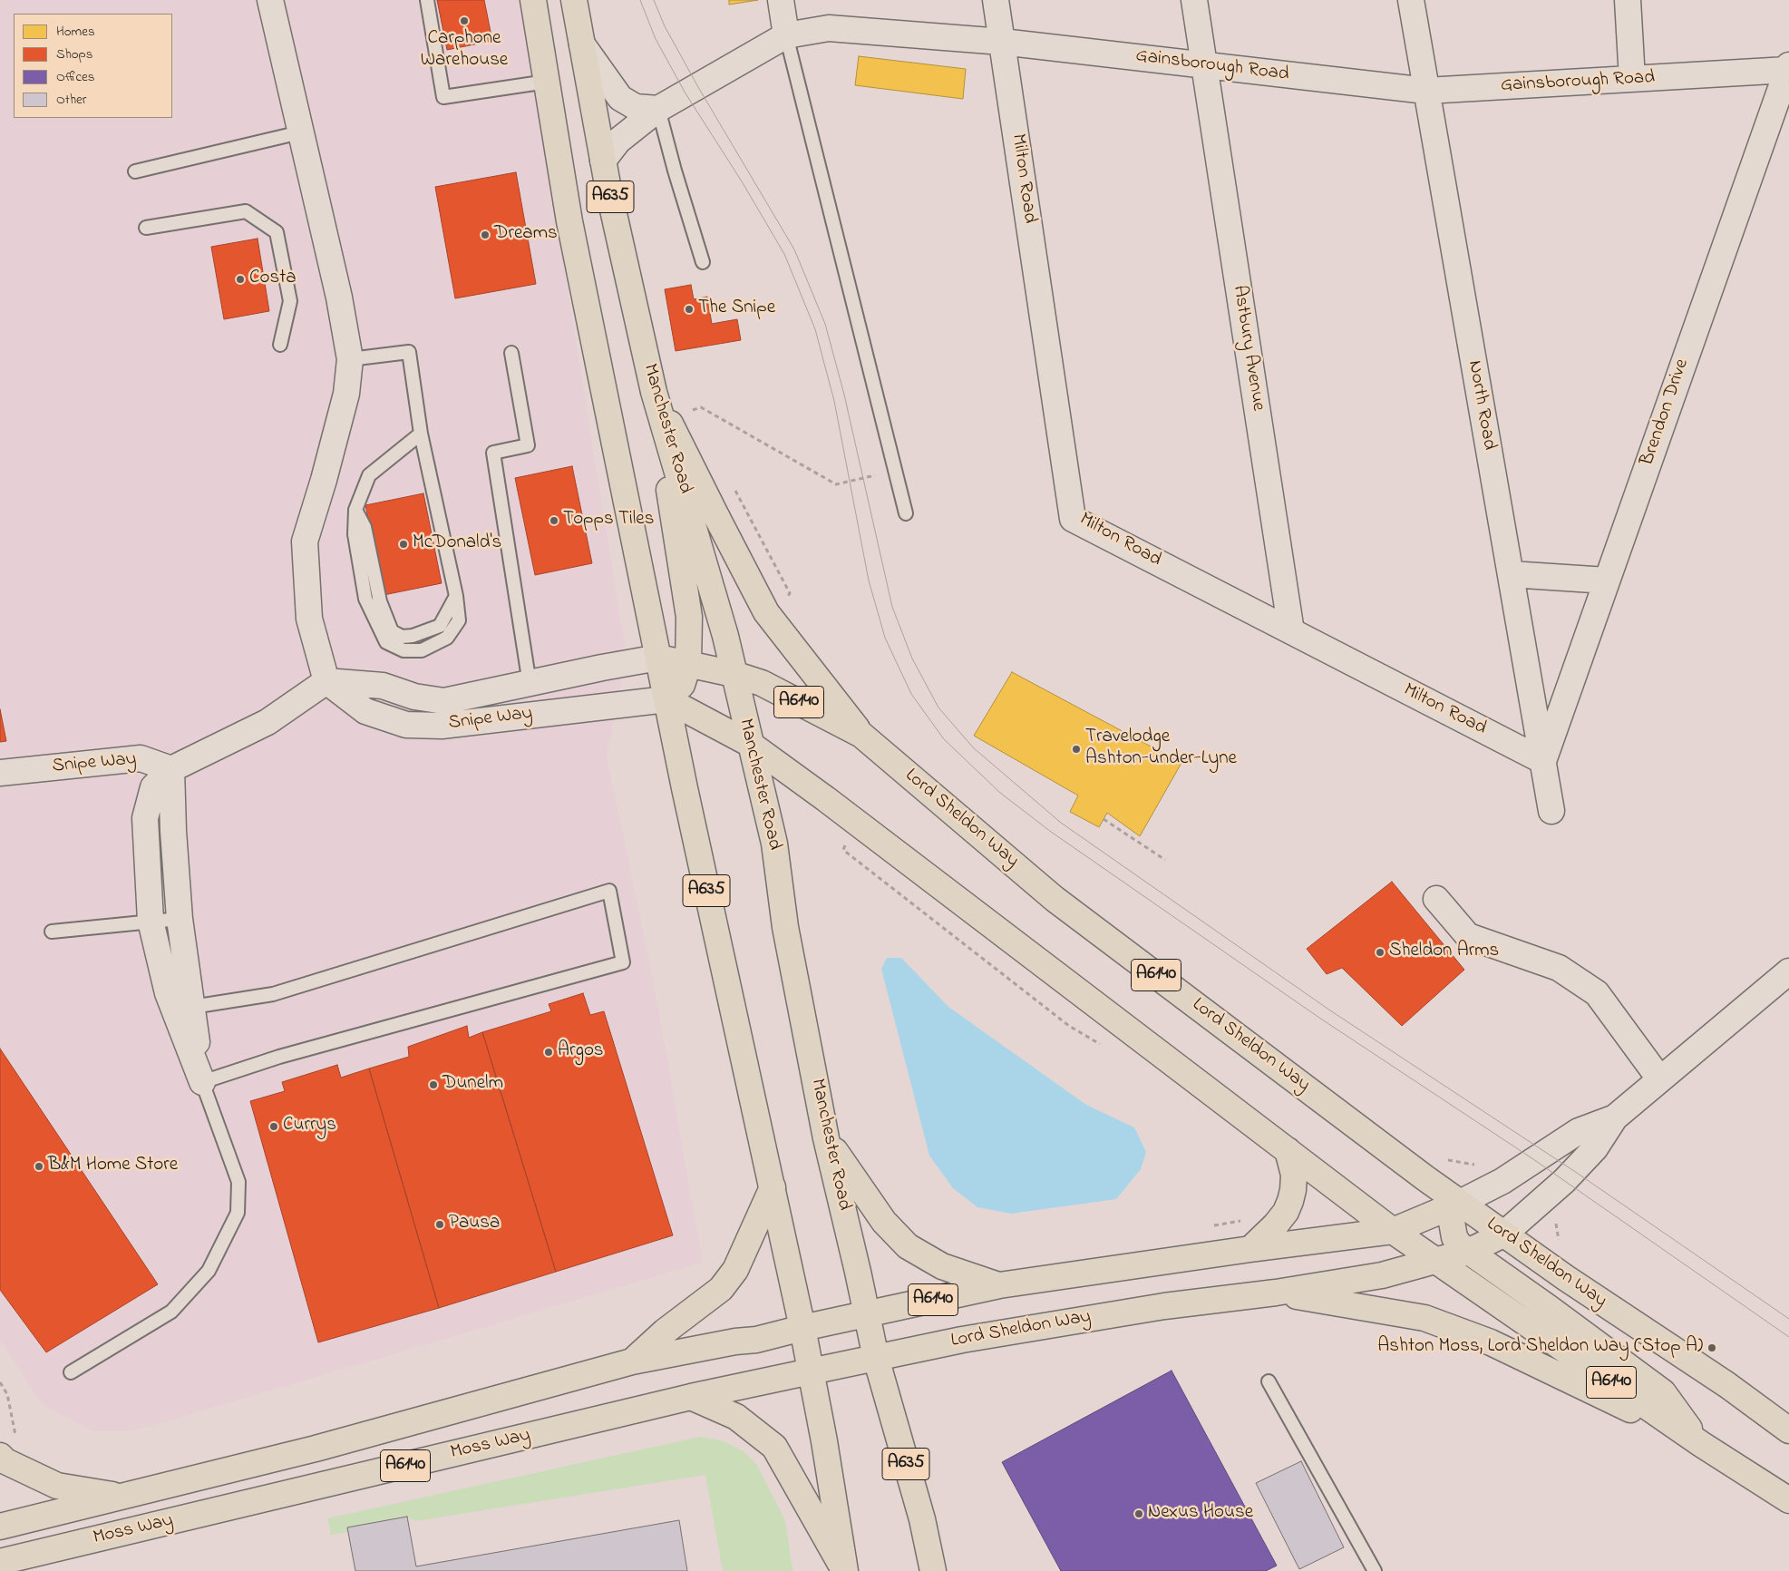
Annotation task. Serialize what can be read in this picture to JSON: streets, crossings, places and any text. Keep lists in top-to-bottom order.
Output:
{
  "streets": {
    "main road": [
      "A635",
      "Manchester Road",
      "A6140",
      "Lord Sheldon Way",
      "Moss Way"
    ],
    "street": [
      "Gainsborough Road",
      "Milton Road",
      "Astbury Avenue",
      "North Road",
      "Brendon Drive",
      "Snipe Way"
    ]
  },
  "crossings": [
    ["Gainsborough Road", "Milton Road"],
    ["Gainsborough Road", "Astbury Avenue"],
    ["Gainsborough Road", "North Road"],
    ["Gainsborough Road", "Brendon Drive"],
    ["Gainsborough Road", "Manchester Road"],
    ["Milton Road", "Astbury Avenue"],
    ["Milton Road", "North Road"],
    ["Milton Road", "Brendon Drive"],
    ["A635", "A6140"],
    ["A635", "Snipe Way"],
    ["A635", "Lord Sheldon Way"],
    ["A635", "Moss Way"],
    ["North Road", "Brendon Drive"],
    ["Manchester Road", "A6140"],
    ["Manchester Road", "Lord Sheldon Way"],
    ["Manchester Road", "Moss Way"],
    ["A6140", "Snipe Way"],
    ["A6140", "Lord Sheldon Way"],
    ["A6140", "Moss Way"],
    ["Snipe Way", "Lord Sheldon Way"],
    ["Lord Sheldon Way", "Moss Way"]
  ],
  "places": [
    "Carphone Warehouse",
    "Dreams",
    "Costa",
    "The Snipe",
    "Topps Tiles",
    "McDonald's",
    "Travelodge Ashton-under-Lyne",
    "Sheldon Arms",
    "Argos",
    "Dunelm",
    "Currys",
    "B&M Home Store",
    "Pausa",
    "Ashton Moss, Lord Sheldon Way (Stop A)",
    "Nexus House"
  ],
  "legend": [
    "Homes",
    "Shops",
    "Offices",
    "Other"
  ]
}
